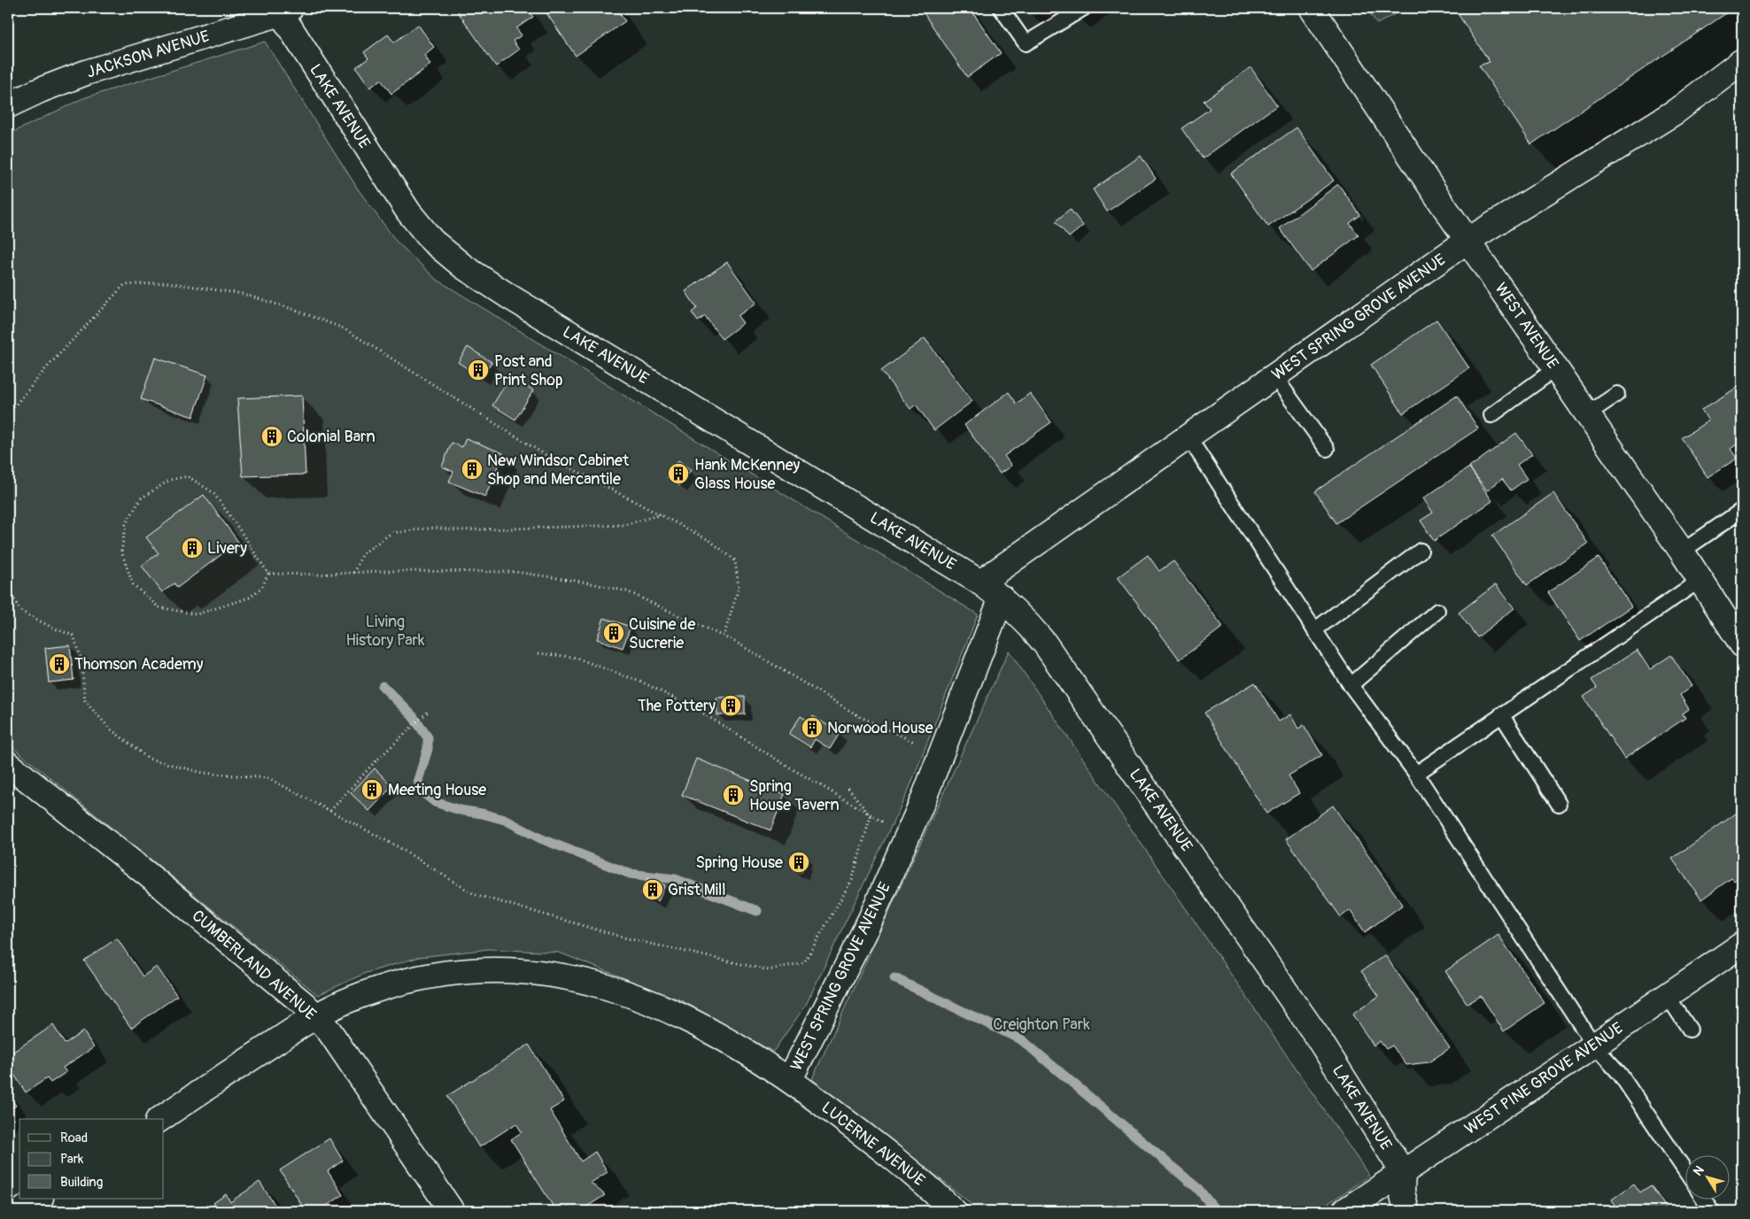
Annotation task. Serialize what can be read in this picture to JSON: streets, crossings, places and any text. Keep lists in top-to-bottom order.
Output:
{
  "streets": {
    "street": [
      "JACKSON AVENUE",
      "LAKE AVENUE",
      "WEST SPRING GROVE AVENUE",
      "WEST AVENUE",
      "CUMBERLAND AVENUE",
      "WEST PINE GROVE AVENUE",
      "LUCERNE AVENUE"
    ]
  },
  "crossings": [
    ["JACKSON AVENUE", "LAKE AVENUE"],
    ["LAKE AVENUE", "WEST SPRING GROVE AVENUE"],
    ["LAKE AVENUE", "WEST PINE GROVE AVENUE"],
    ["WEST SPRING GROVE AVENUE", "WEST AVENUE"],
    ["WEST SPRING GROVE AVENUE", "CUMBERLAND AVENUE"],
    ["WEST SPRING GROVE AVENUE", "LUCERNE AVENUE"]
  ],
  "parks": ["Living History Park", "Creighton Park"],
  "places": {
    "building": [
      "Post and Print Shop",
      "Colonial Barn",
      "New Windsor Cabinet Shop and Mercantile",
      "Hank McKenney Glass House",
      "Livery",
      "Cuisine de Sucrerie",
      "Thomson Academy",
      "The Pottery",
      "Norwood House",
      "Meeting House",
      "Spring House Tavern",
      "Spring House",
      "Grist Mill"
    ]
  },
  "legend": ["Road", "Park", "Building"],
  "north": "top left"
}
